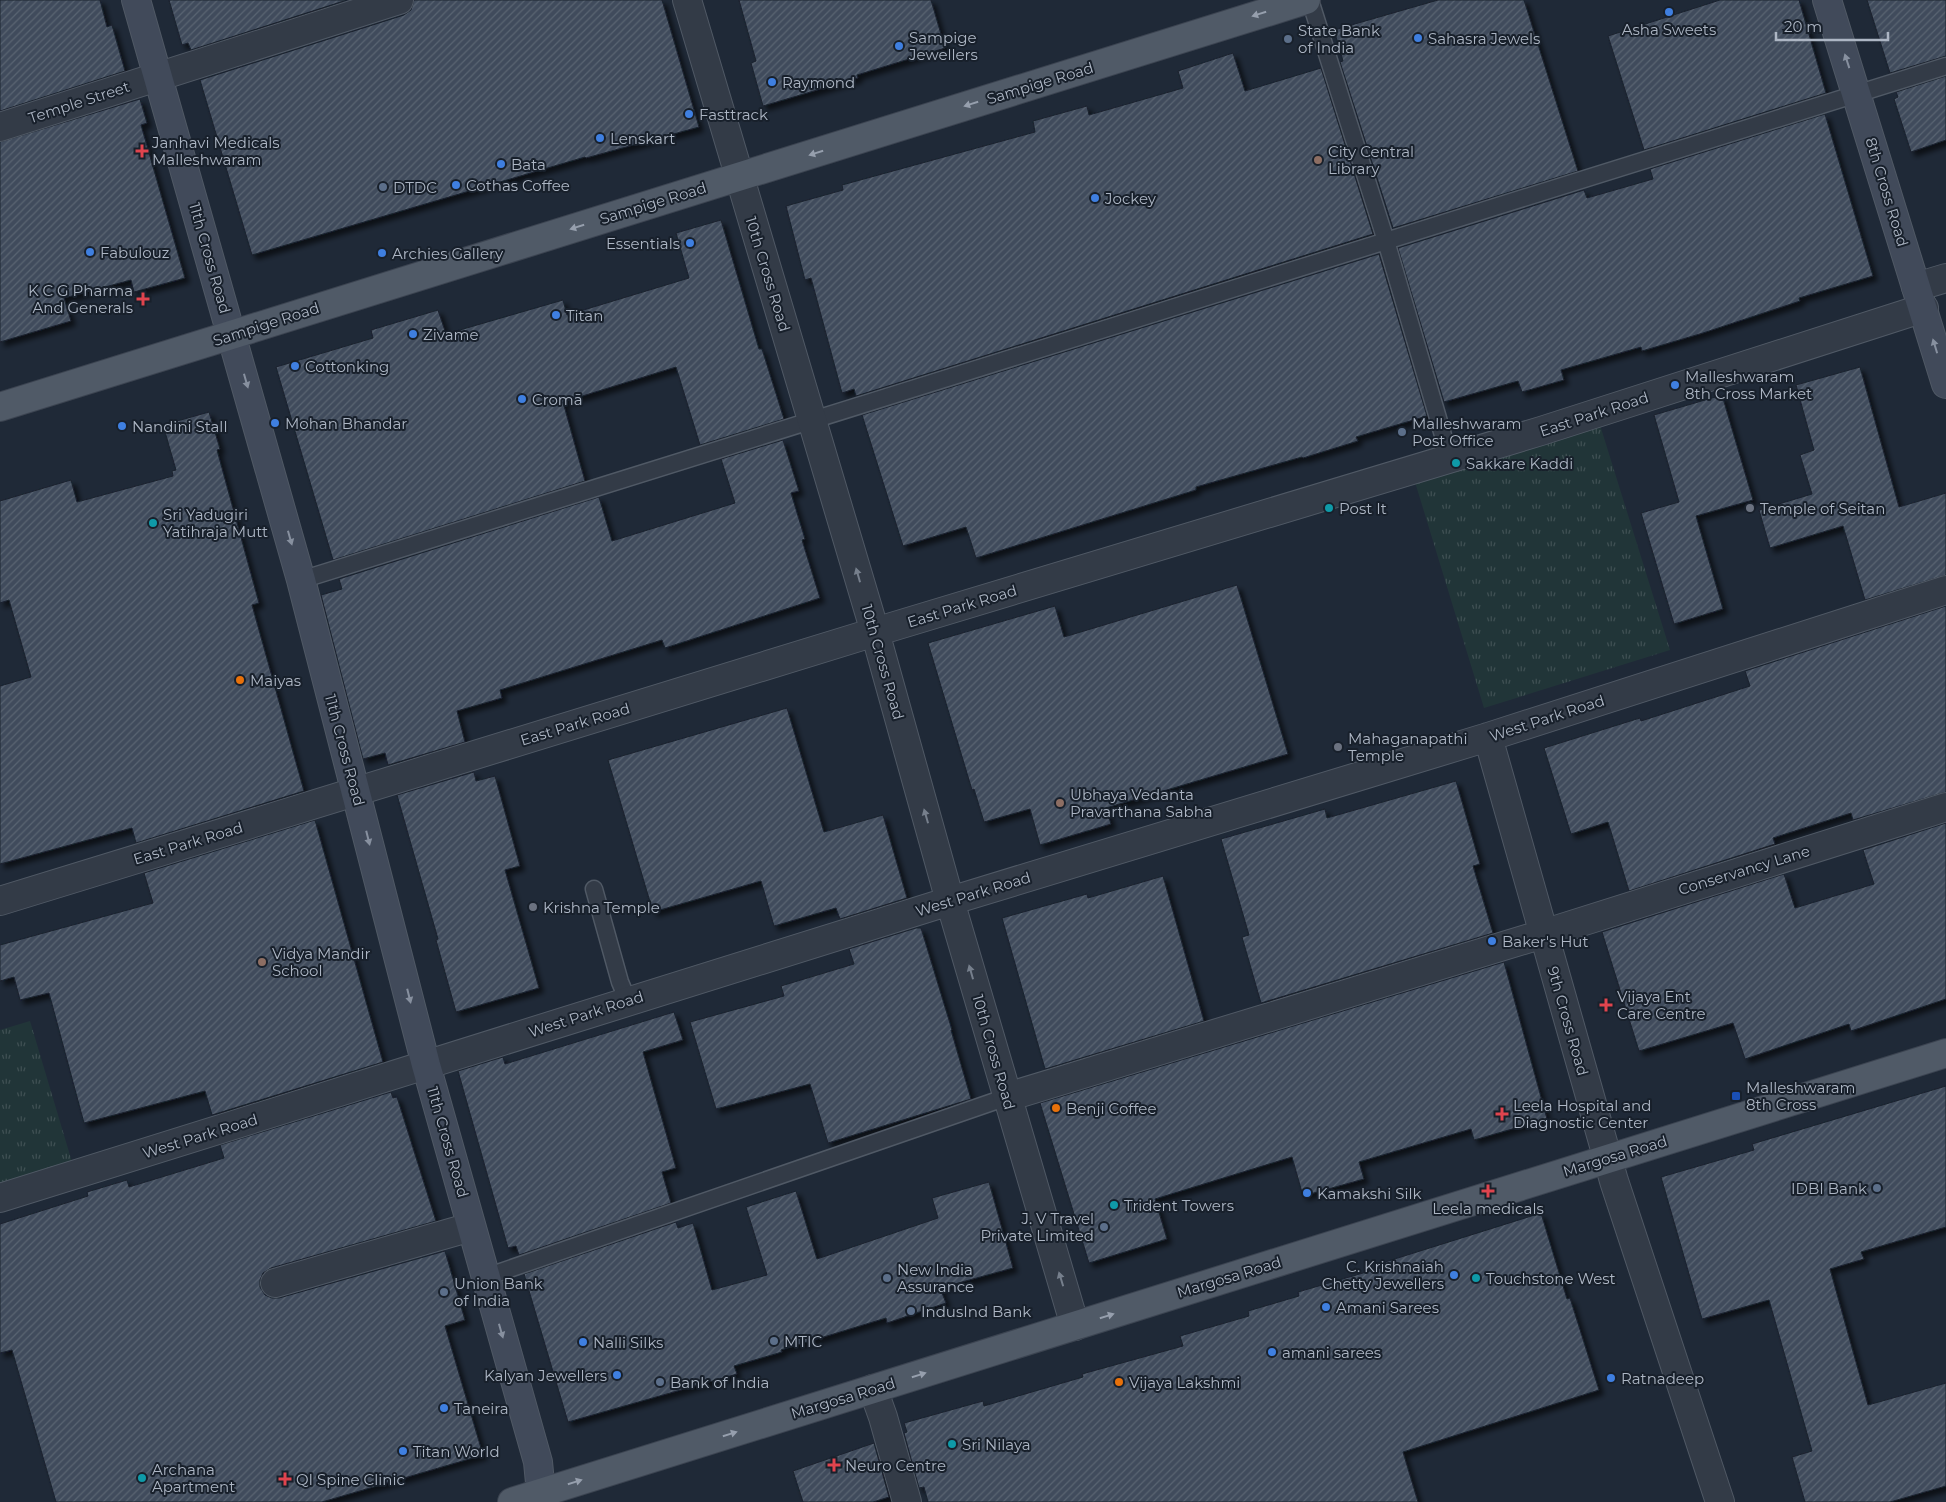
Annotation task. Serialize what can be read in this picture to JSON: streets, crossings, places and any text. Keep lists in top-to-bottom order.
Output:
{
  "streets": {
    "main road": ["Sampige Road", "Margosa Road"],
    "street": [
      "Temple Street",
      "8th Cross Road",
      "11th Cross Road",
      "10th Cross Road",
      "East Park Road",
      "West Park Road",
      "Conservancy Lane",
      "9th Cross Road"
    ]
  },
  "crossings": [
    ["Sampige Road", "11th Cross Road"],
    ["Sampige Road", "10th Cross Road"],
    ["Temple Street", "11th Cross Road"],
    ["8th Cross Road", "East Park Road"],
    ["11th Cross Road", "East Park Road"],
    ["11th Cross Road", "West Park Road"],
    ["11th Cross Road", "Margosa Road"],
    ["10th Cross Road", "East Park Road"],
    ["10th Cross Road", "West Park Road"],
    ["10th Cross Road", "Conservancy Lane"],
    ["10th Cross Road", "Margosa Road"],
    ["West Park Road", "9th Cross Road"],
    ["Conservancy Lane", "9th Cross Road"],
    ["9th Cross Road", "Margosa Road"]
  ],
  "one_way": [
    "Sampige Road",
    "8th Cross Road",
    "11th Cross Road",
    "10th Cross Road",
    "Margosa Road"
  ],
  "places": {
    "other": [
      "Asha Sweets",
      "Sahasra Jewels",
      "State Bank of India",
      "Sampige Jewellers",
      "Raymond",
      "Fasttrack",
      "Lenskart",
      "City Central Library",
      "Bata",
      "Cothas Coffee",
      "DTDC",
      "Jockey",
      "Essentials",
      "Fabulouz",
      "Archies Gallery",
      "Titan",
      "Zivame",
      "Cottonking",
      "Malleshwaram 8th Cross Market",
      "Cromā",
      "Mohan Bhandar",
      "Nandini Stall",
      "Malleshwaram Post Office",
      "Sakkare Kaddi",
      "Post It",
      "Temple of Seitan",
      "Sri Yadugiri Yatihraja Mutt",
      "Maiyas",
      "Mahaganapathi Temple",
      "Ubhaya Vedanta Pravarthana Sabha",
      "Krishna Temple",
      "Baker's Hut",
      "Vidya Mandir School",
      "Benji Coffee",
      "IDBI Bank",
      "Kamakshi Silk",
      "Trident Towers",
      "J. V Travel Private Limited",
      "C. Krishnaiah Chetty Jewellers",
      "New India Assurance",
      "Touchstone West",
      "Union Bank of India",
      "Amani Sarees",
      "IndusInd Bank",
      "MTIC",
      "Nalli Silks",
      "amani sarees",
      "Kalyan Jewellers",
      "Ratnadeep",
      "Bank of India",
      "Vijaya Lakshmi",
      "Taneira",
      "Sri Nilaya",
      "Titan World",
      "Archana Apartment"
    ],
    "health": [
      "Janhavi Medicals Malleshwaram",
      "K C G Pharma And Generals",
      "Vijaya Ent Care Centre",
      "Leela Hospital and Diagnostic Center",
      "Leela medicals",
      "Neuro Centre",
      "QI Spine Clinic"
    ],
    "transit": ["Malleshwaram 8th Cross"]
  },
  "scale_bar": "20 m"
}
